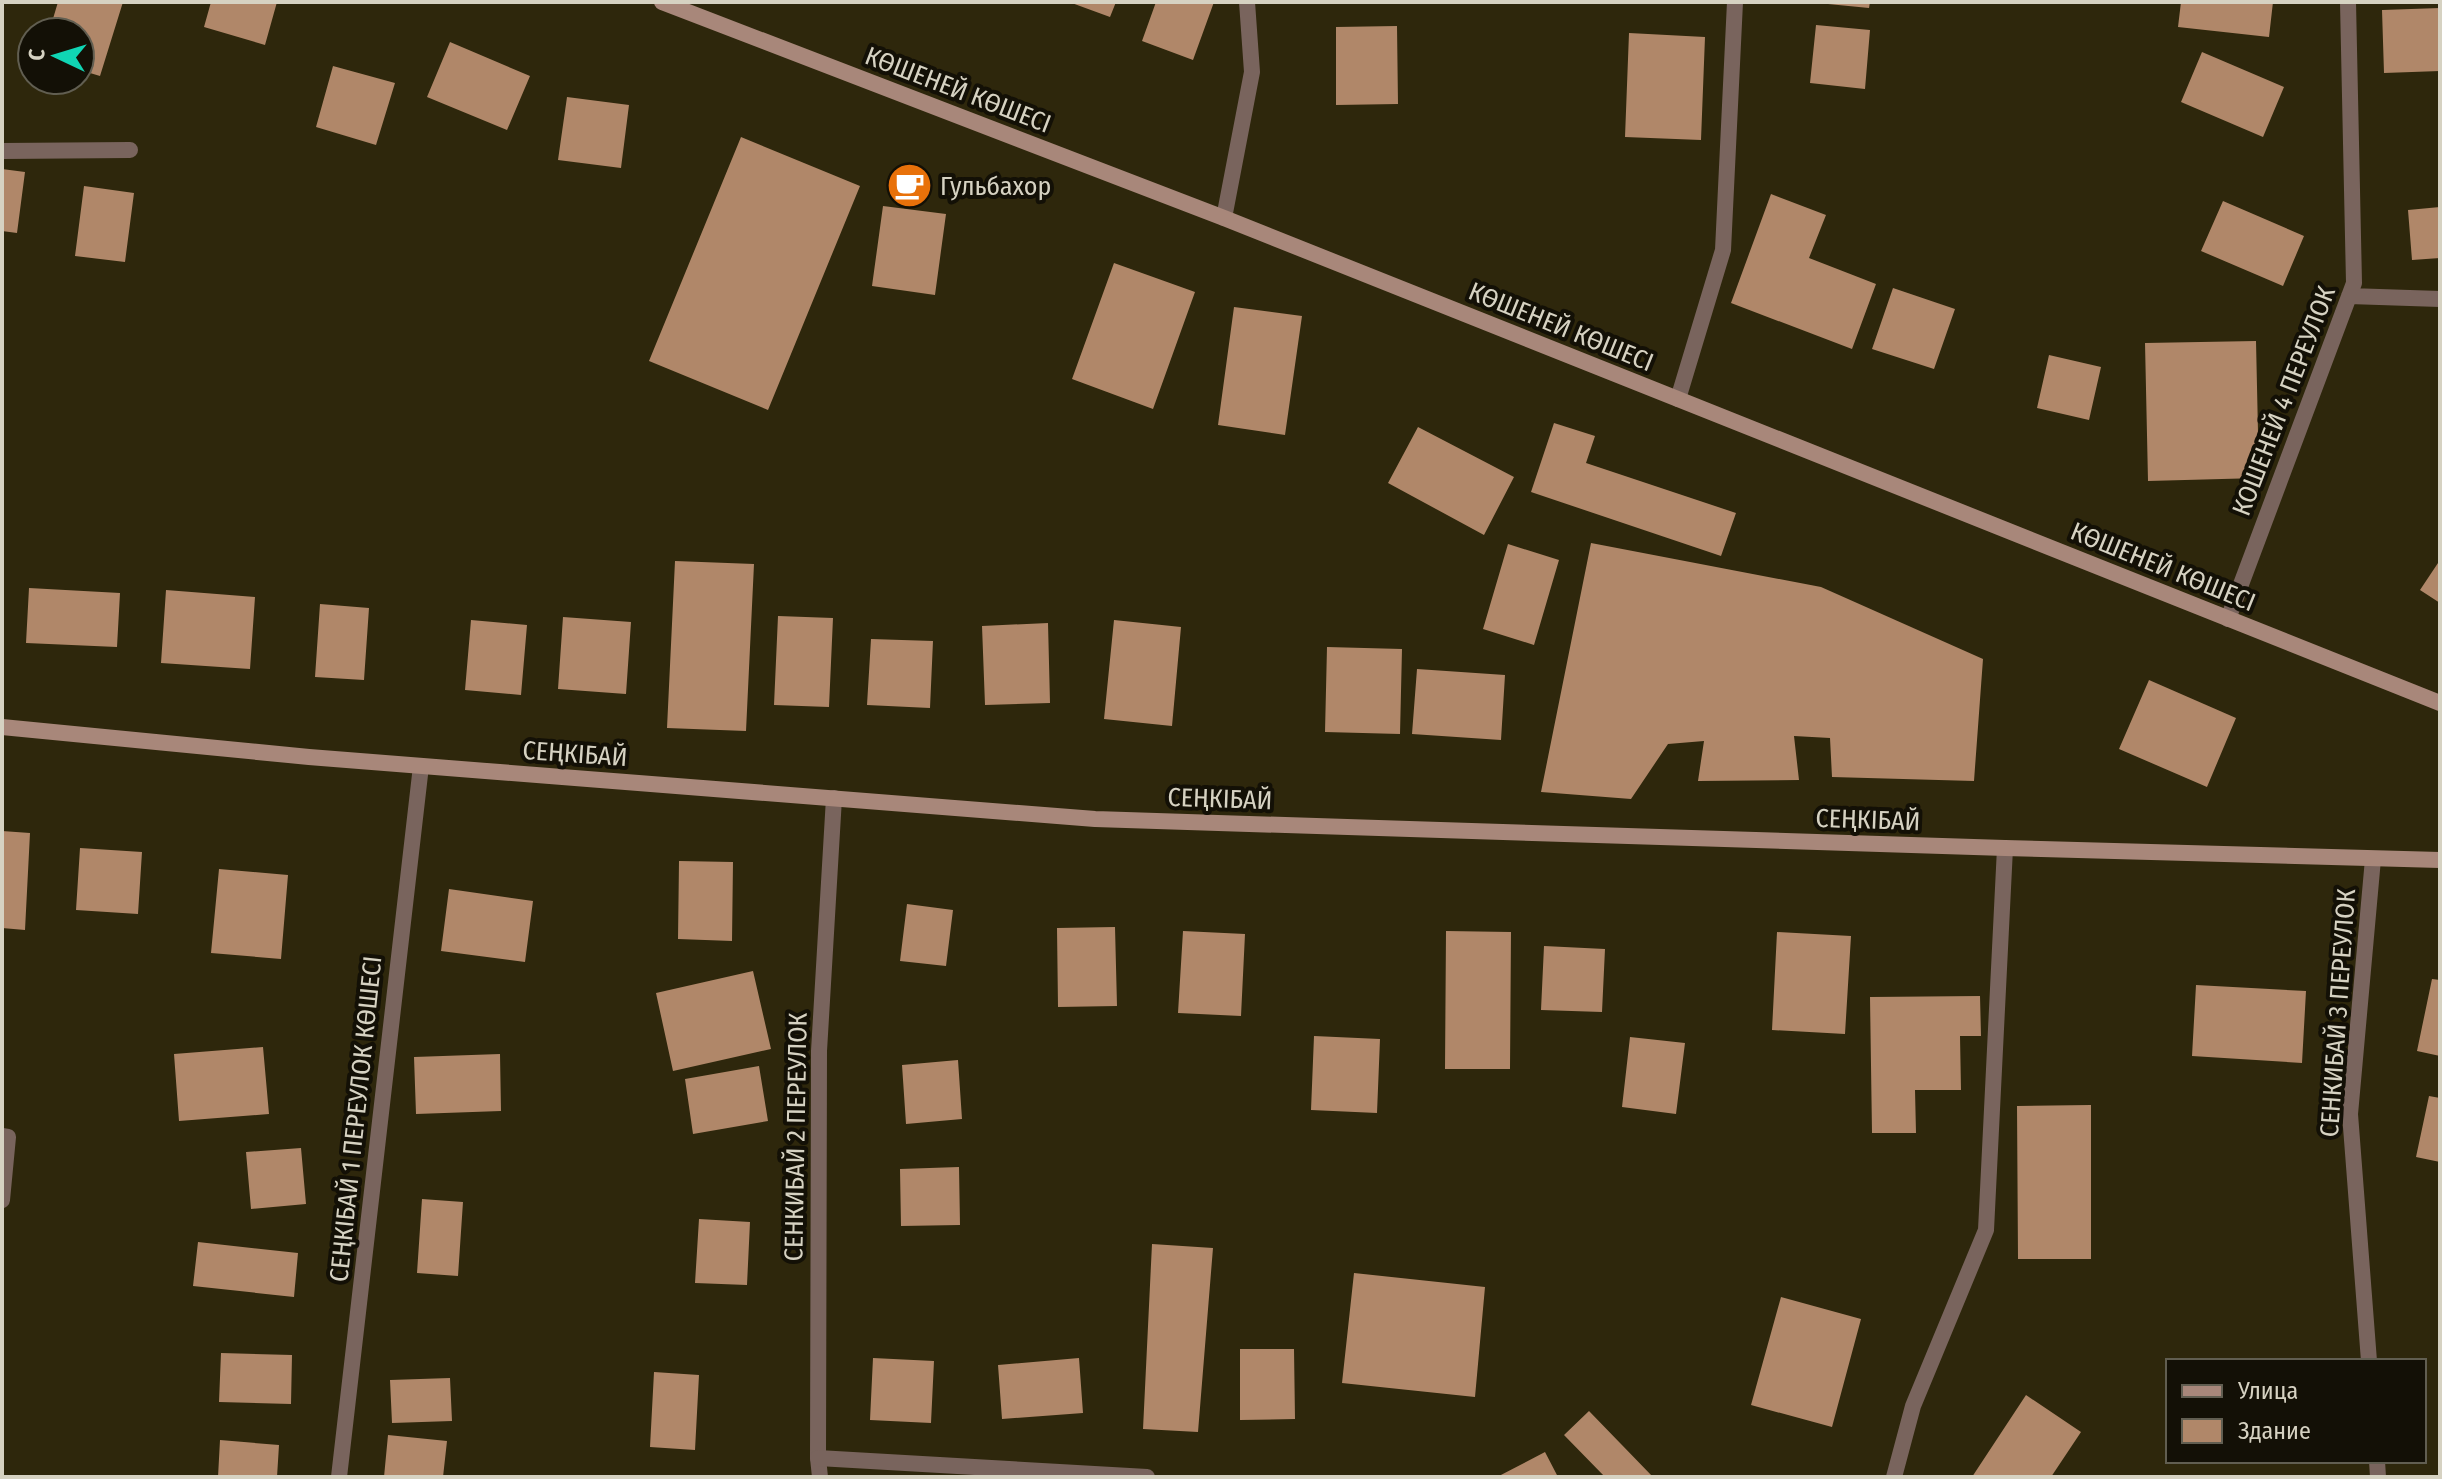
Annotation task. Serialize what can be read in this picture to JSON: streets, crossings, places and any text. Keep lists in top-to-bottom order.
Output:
{
  "streets": {
    "street": [
      "КӨШЕНЕЙ КӨШЕСІ",
      "КОШЕНЕЙ 4 ПЕРЕУЛОК",
      "СЕҢКІБАЙ",
      "СЕНКИБАЙ 3 ПЕРЕУЛОК",
      "СЕҢКІБАЙ 1 ПЕРЕУЛОК КӨШЕСІ",
      "СЕНКИБАЙ 2 ПЕРЕУЛОК"
    ]
  },
  "crossings": [
    ["КӨШЕНЕЙ КӨШЕСІ", "КОШЕНЕЙ 4 ПЕРЕУЛОК"],
    ["СЕҢКІБАЙ", "СЕНКИБАЙ 3 ПЕРЕУЛОК"],
    ["СЕҢКІБАЙ", "СЕҢКІБАЙ 1 ПЕРЕУЛОК КӨШЕСІ"],
    ["СЕҢКІБАЙ", "СЕНКИБАЙ 2 ПЕРЕУЛОК"]
  ],
  "places": {
    "cafe": ["Гульбахор"]
  },
  "legend": ["Улица", "Здание"],
  "north": "left"
}
